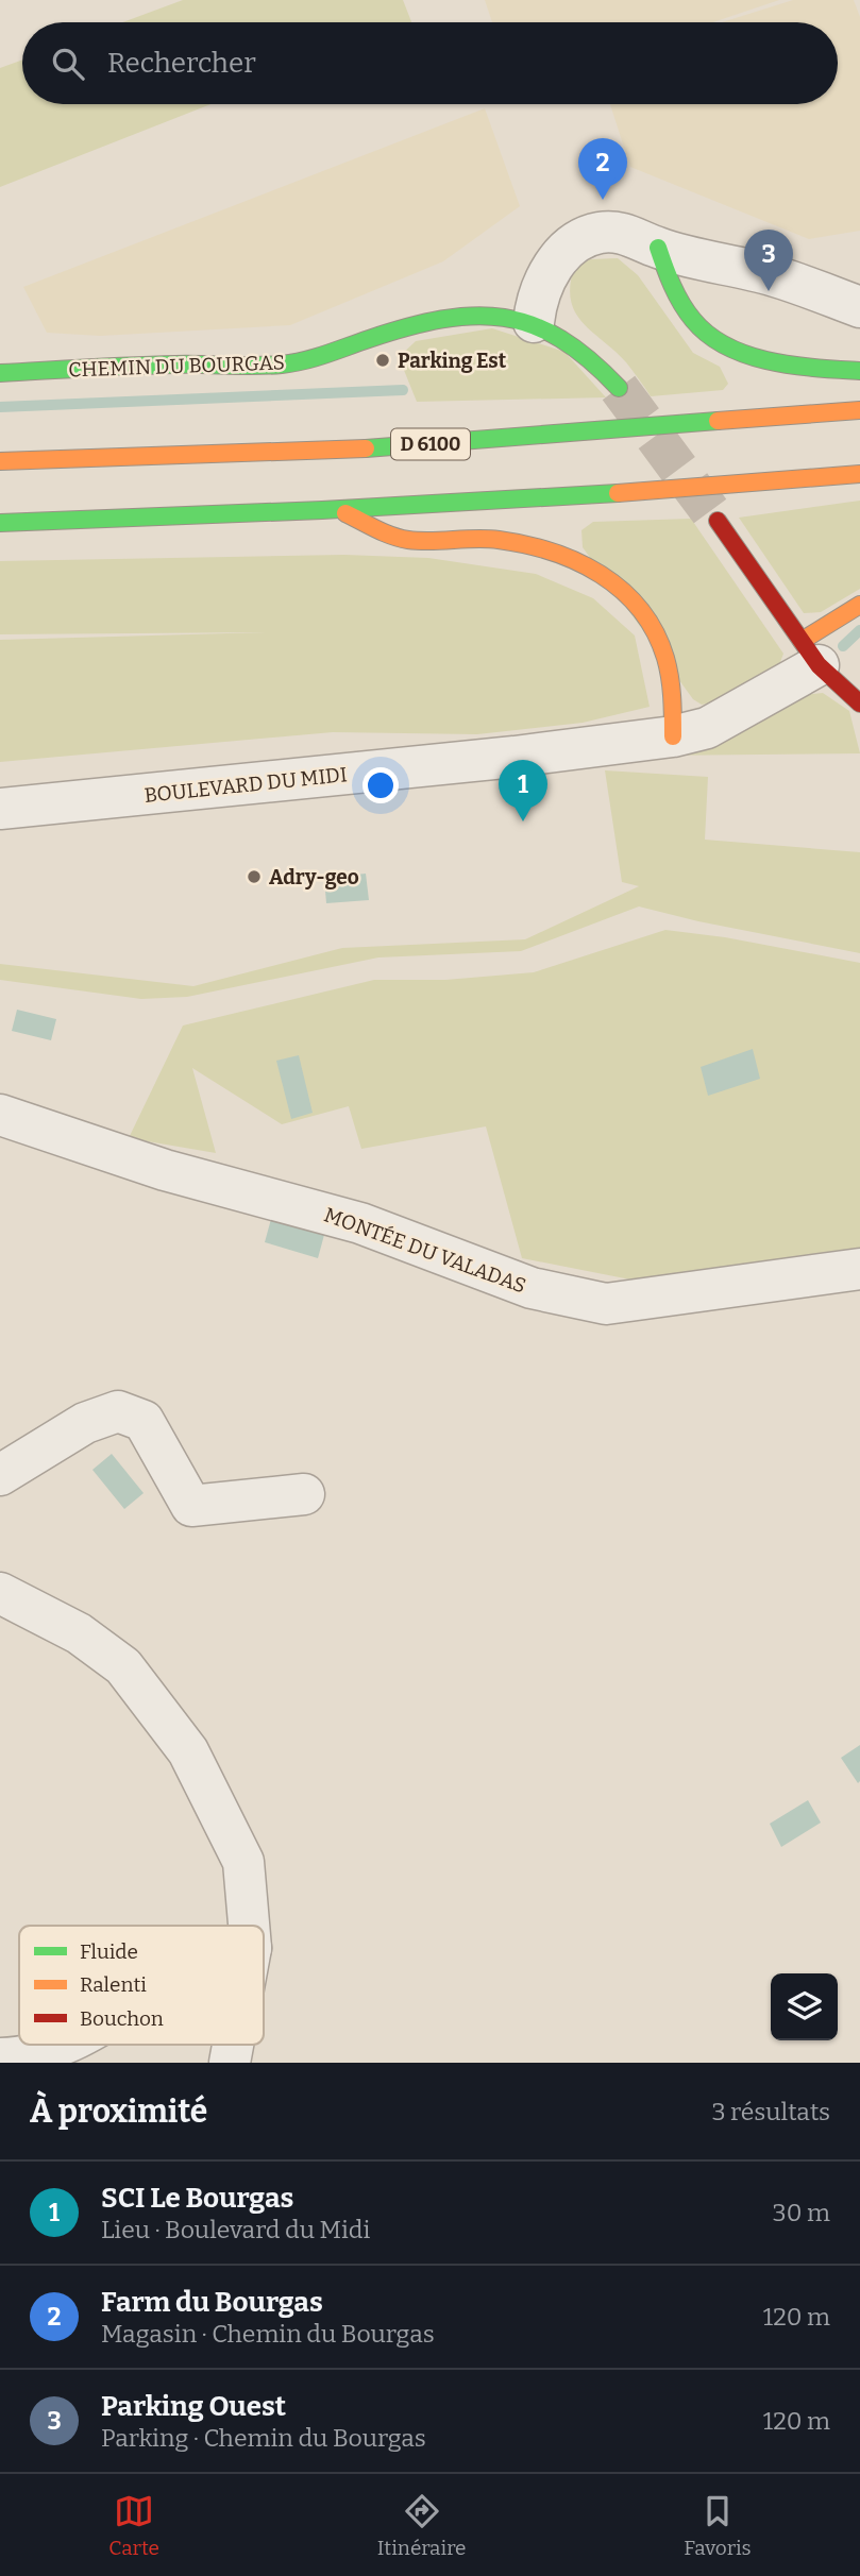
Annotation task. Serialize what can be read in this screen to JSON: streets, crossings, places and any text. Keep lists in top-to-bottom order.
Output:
{
  "streets": {
    "main road": ["CHEMIN DU BOURGAS", "D 6100"],
    "street": ["BOULEVARD DU MIDI", "MONTÉE DU VALADAS"]
  },
  "places": ["Parking Est", "Adry-geo"],
  "legend": ["Fluide", "Ralenti", "Bouchon"],
  "page": {
    "search": "Rechercher",
    "pins": ["2", "3", "1"],
    "heading": ["À proximité", "3 résultats"],
    "list": [
      {
        "mark": "1",
        "name": "SCI Le Bourgas",
        "note": "Lieu · Boulevard du Midi",
        "value": "30 m"
      },
      {
        "mark": "2",
        "name": "Farm du Bourgas",
        "note": "Magasin · Chemin du Bourgas",
        "value": "120 m"
      },
      {
        "mark": "3",
        "name": "Parking Ouest",
        "note": "Parking · Chemin du Bourgas",
        "value": "120 m"
      }
    ],
    "nav": ["Carte", "Itinéraire", "Favoris"]
  }
}
